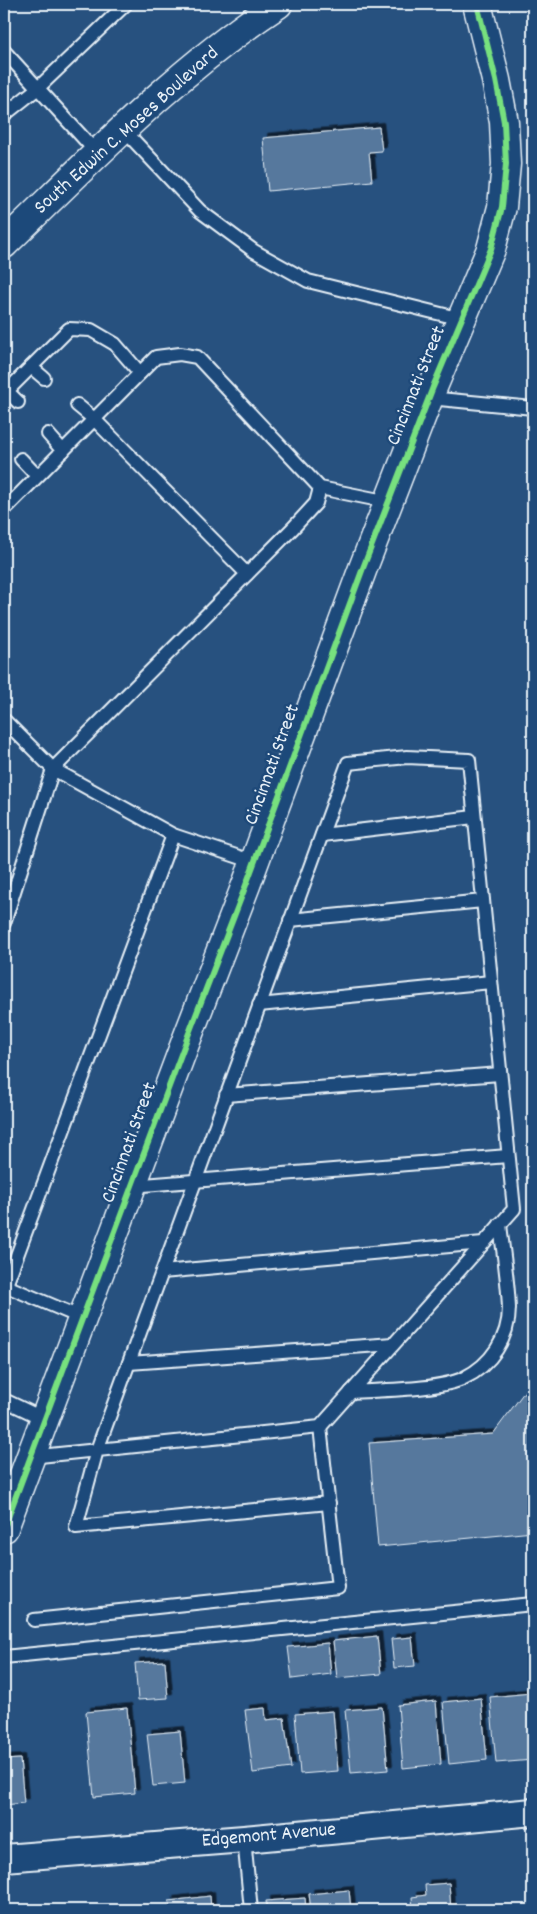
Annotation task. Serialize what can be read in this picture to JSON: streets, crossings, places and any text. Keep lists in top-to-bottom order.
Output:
{
  "streets": {
    "street": ["South Edwin C. Moses Boulevard", "Cincinnati Street", "Edgemont Avenue"]
  }
}
